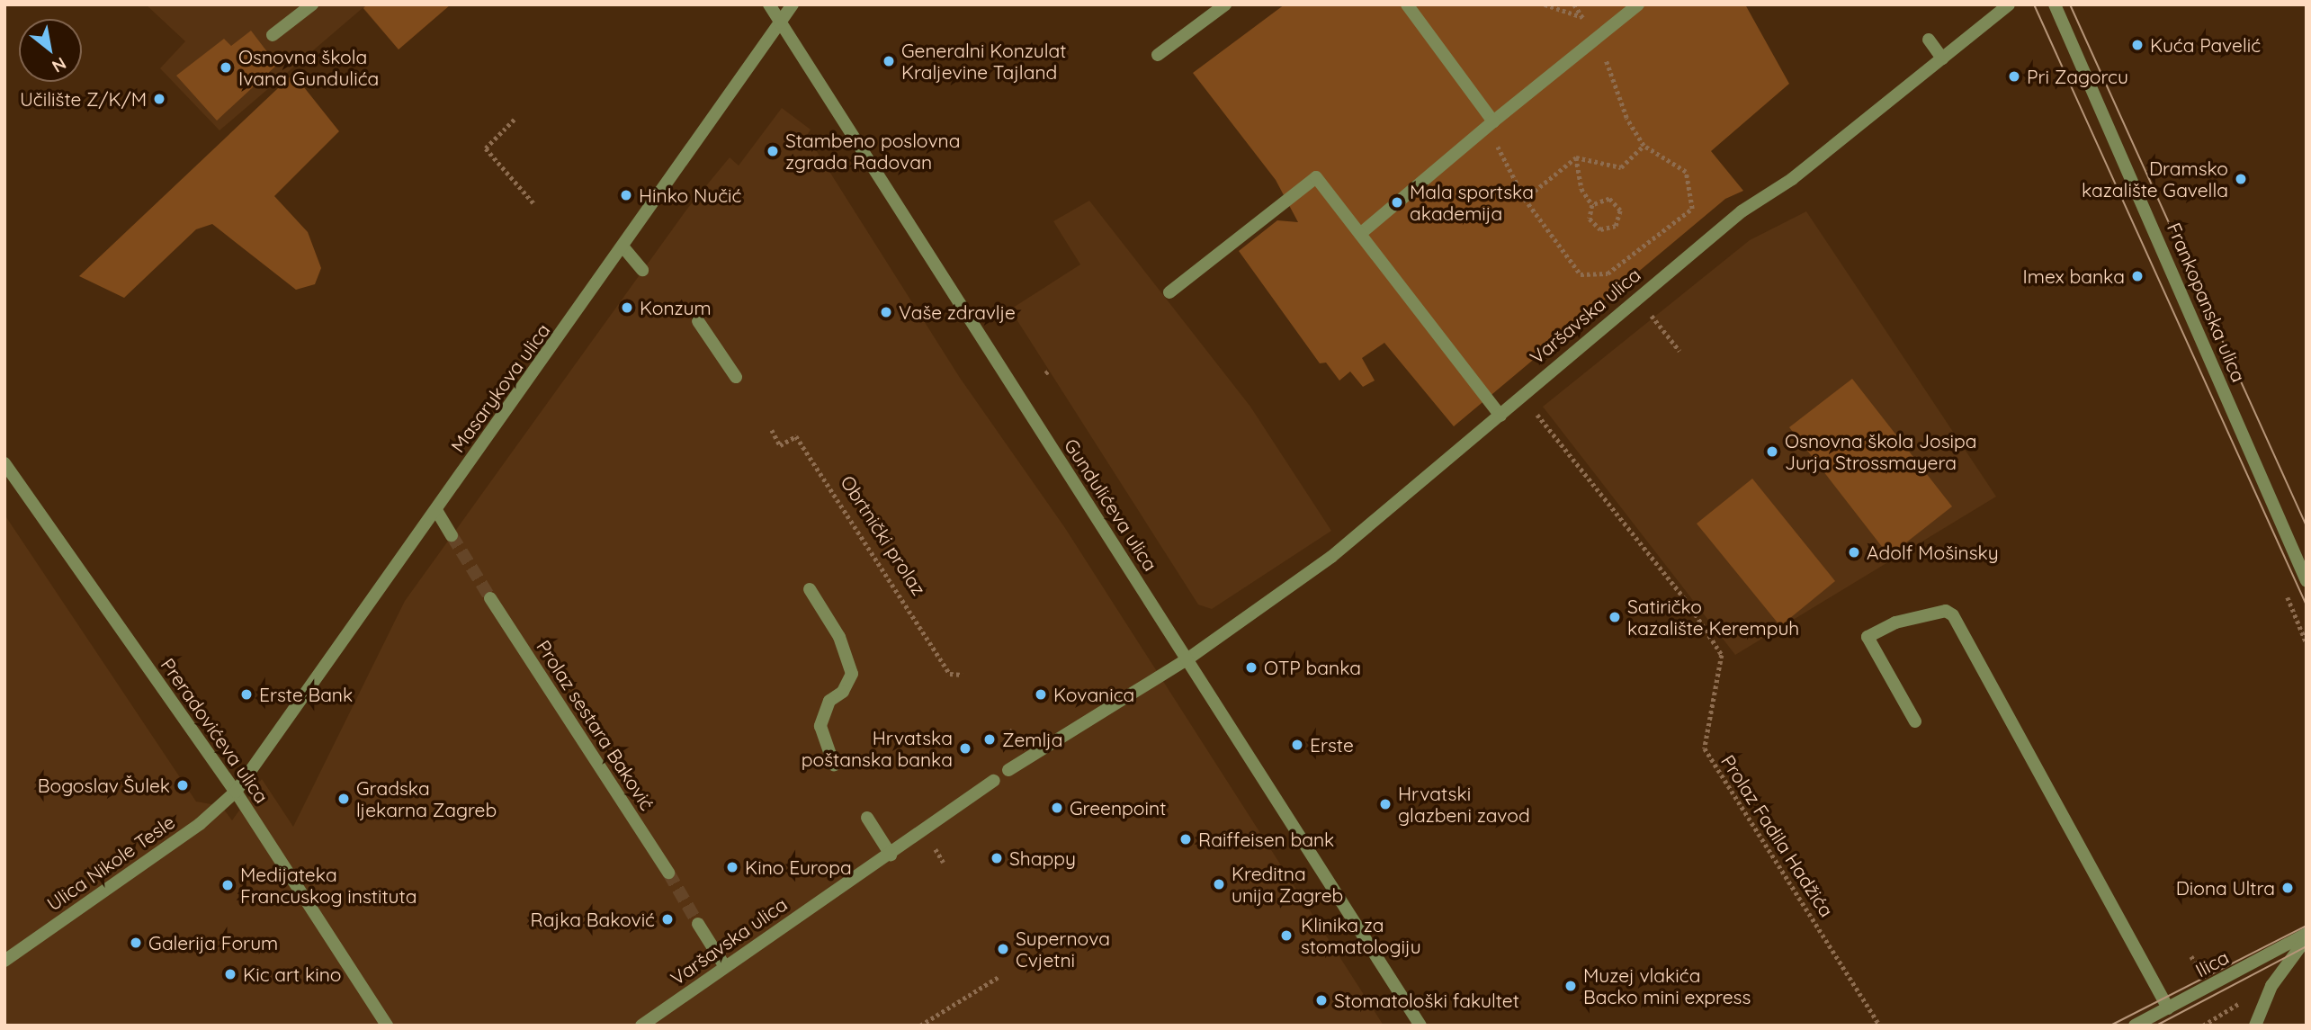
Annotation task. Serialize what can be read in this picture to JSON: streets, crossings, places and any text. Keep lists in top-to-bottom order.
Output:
{
  "streets": {
    "street": [
      "Frankopanska ulica",
      "Varšavska ulica",
      "Masarykova ulica",
      "Gundulićeva ulica",
      "Prolaz sestara Baković",
      "Preradovićeva ulica",
      "Ulica Nikole Tesle",
      "Ilica"
    ],
    "path": ["Obrtnički prolaz", "Prolaz Fadila Hadžića"]
  },
  "crossings": [
    ["Varšavska ulica", "Gundulićeva ulica"],
    ["Masarykova ulica", "Gundulićeva ulica"],
    ["Masarykova ulica", "Preradovićeva ulica"],
    ["Masarykova ulica", "Ulica Nikole Tesle"],
    ["Preradovićeva ulica", "Ulica Nikole Tesle"]
  ],
  "places": [
    "Kuća Pavelić",
    "Generalni Konzulat Kraljevine Tajland",
    "Osnovna škola Ivana Gundulića",
    "Pri Zagorcu",
    "Učilište Z/K/M",
    "Stambeno poslovna zgrada Radovan",
    "Dramsko kazalište Gavella",
    "Hinko Nučić",
    "Mala sportska akademija",
    "Imex banka",
    "Konzum",
    "Vaše zdravlje",
    "Osnovna škola Josipa Jurja Strossmayera",
    "Adolf Mošinsky",
    "Satiričko kazalište Kerempuh",
    "OTP banka",
    "Erste Bank",
    "Kovanica",
    "Zemlja",
    "Erste",
    "Hrvatska poštanska banka",
    "Bogoslav Šulek",
    "Gradska ljekarna Zagreb",
    "Hrvatski glazbeni zavod",
    "Greenpoint",
    "Raiffeisen bank",
    "Shappy",
    "Kino Europa",
    "Kreditna unija Zagreb",
    "Medijateka Francuskog instituta",
    "Diona Ultra",
    "Rajka Baković",
    "Klinika za stomatologiju",
    "Galerija Forum",
    "Supernova Cvjetni",
    "Kic art kino",
    "Muzej vlakića Backo mini express",
    "Stomatološki fakultet"
  ],
  "north": "bottom right"
}
